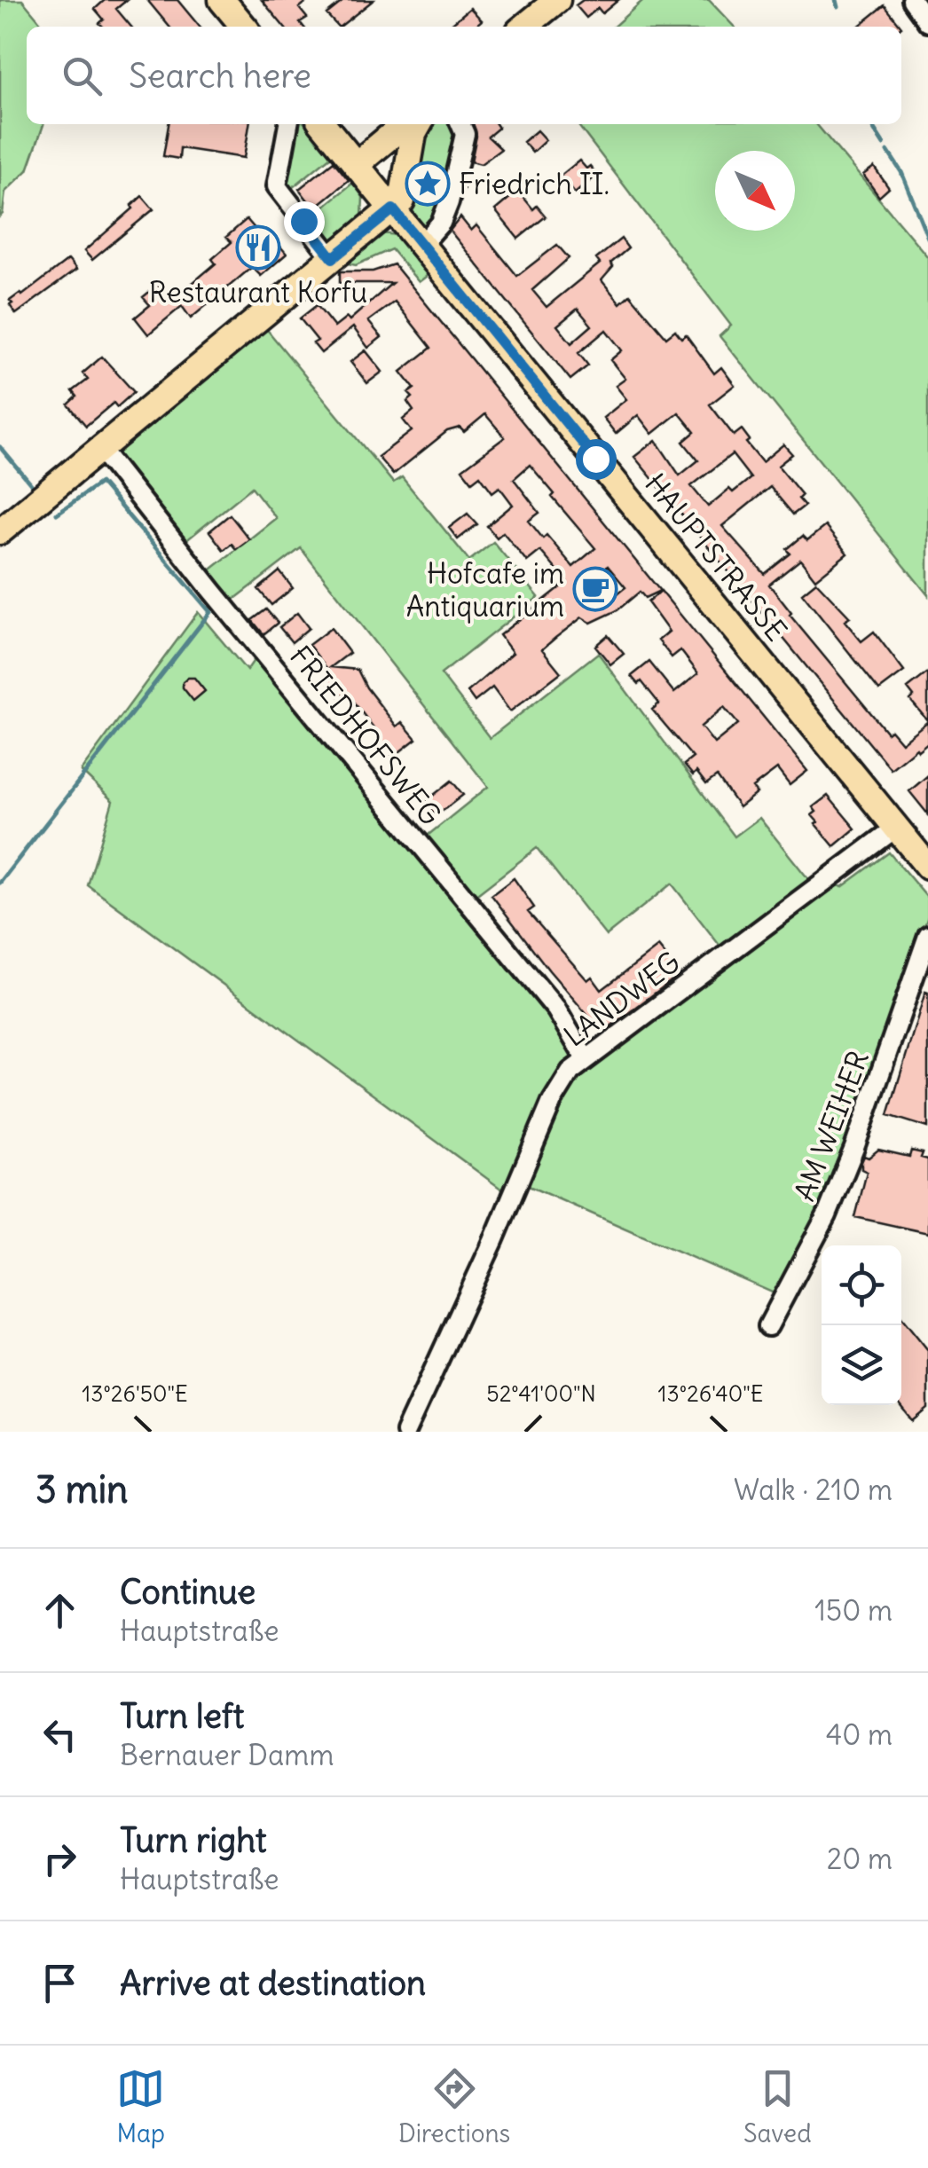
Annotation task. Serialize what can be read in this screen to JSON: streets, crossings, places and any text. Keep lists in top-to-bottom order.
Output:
{
  "streets": {
    "main road": ["HAUPTSTRASSE"],
    "street": ["FRIEDHOFSWEG", "LANDWEG", "AM WEIHER"]
  },
  "crossings": [
    ["HAUPTSTRASSE", "LANDWEG"],
    ["FRIEDHOFSWEG", "LANDWEG"]
  ],
  "places": {
    "place": ["Friedrich II."],
    "restaurant": ["Restaurant Korfu"],
    "cafe": ["Hofcafe im Antiquarium"]
  },
  "north": "bottom right",
  "page": {
    "search": "Search here",
    "heading": ["3 min", "Walk · 210 m"],
    "list": [
      ["Continue", "Hauptstraße", "150 m"],
      ["Turn left", "Bernauer Damm", "40 m"],
      ["Turn right", "Hauptstraße", "20 m"],
      "Arrive at destination"
    ],
    "nav": ["Map", "Directions", "Saved"]
  },
  "coordinates": ["52°41'00\"N", "13°26'50\"E", "13°26'40\"E"]
}
